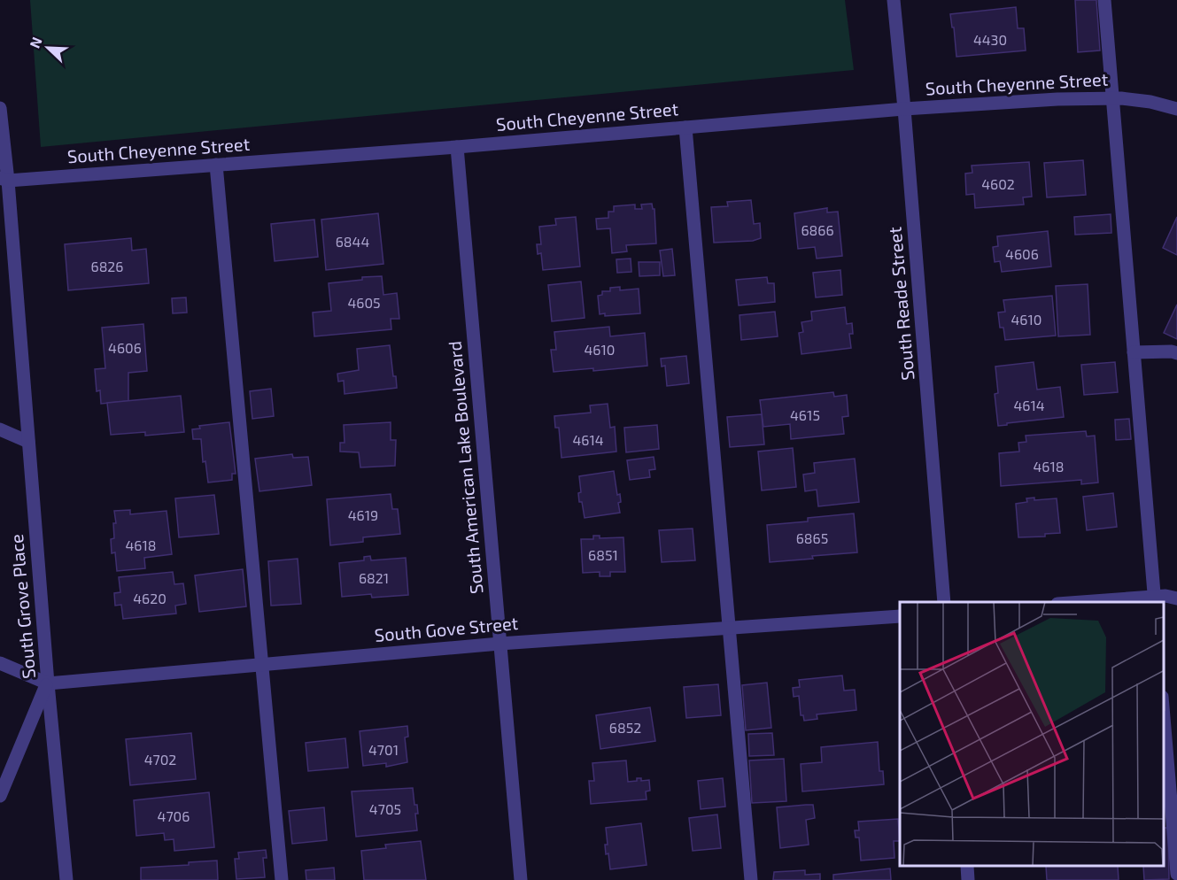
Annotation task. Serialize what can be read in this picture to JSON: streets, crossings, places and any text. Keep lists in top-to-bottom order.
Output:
{
  "streets": {
    "street": [
      "South Cheyenne Street",
      "South Reade Street",
      "South American Lake Boulevard",
      "South Grove Place",
      "South Gove Street"
    ]
  },
  "crossings": [
    ["South Cheyenne Street", "South Reade Street"],
    ["South Cheyenne Street", "South American Lake Boulevard"],
    ["South Cheyenne Street", "South Grove Place"],
    ["South American Lake Boulevard", "South Gove Street"],
    ["South Grove Place", "South Gove Street"]
  ],
  "house_numbers": [
    "4430",
    "4602",
    "6866",
    "6844",
    "4606",
    "6826",
    "4605",
    "4610",
    "4606",
    "4610",
    "4614",
    "4615",
    "4614",
    "4618",
    "4619",
    "6865",
    "4618",
    "6851",
    "6821",
    "4620",
    "6852",
    "4701",
    "4702",
    "4705",
    "4706"
  ],
  "north": "top left"
}
